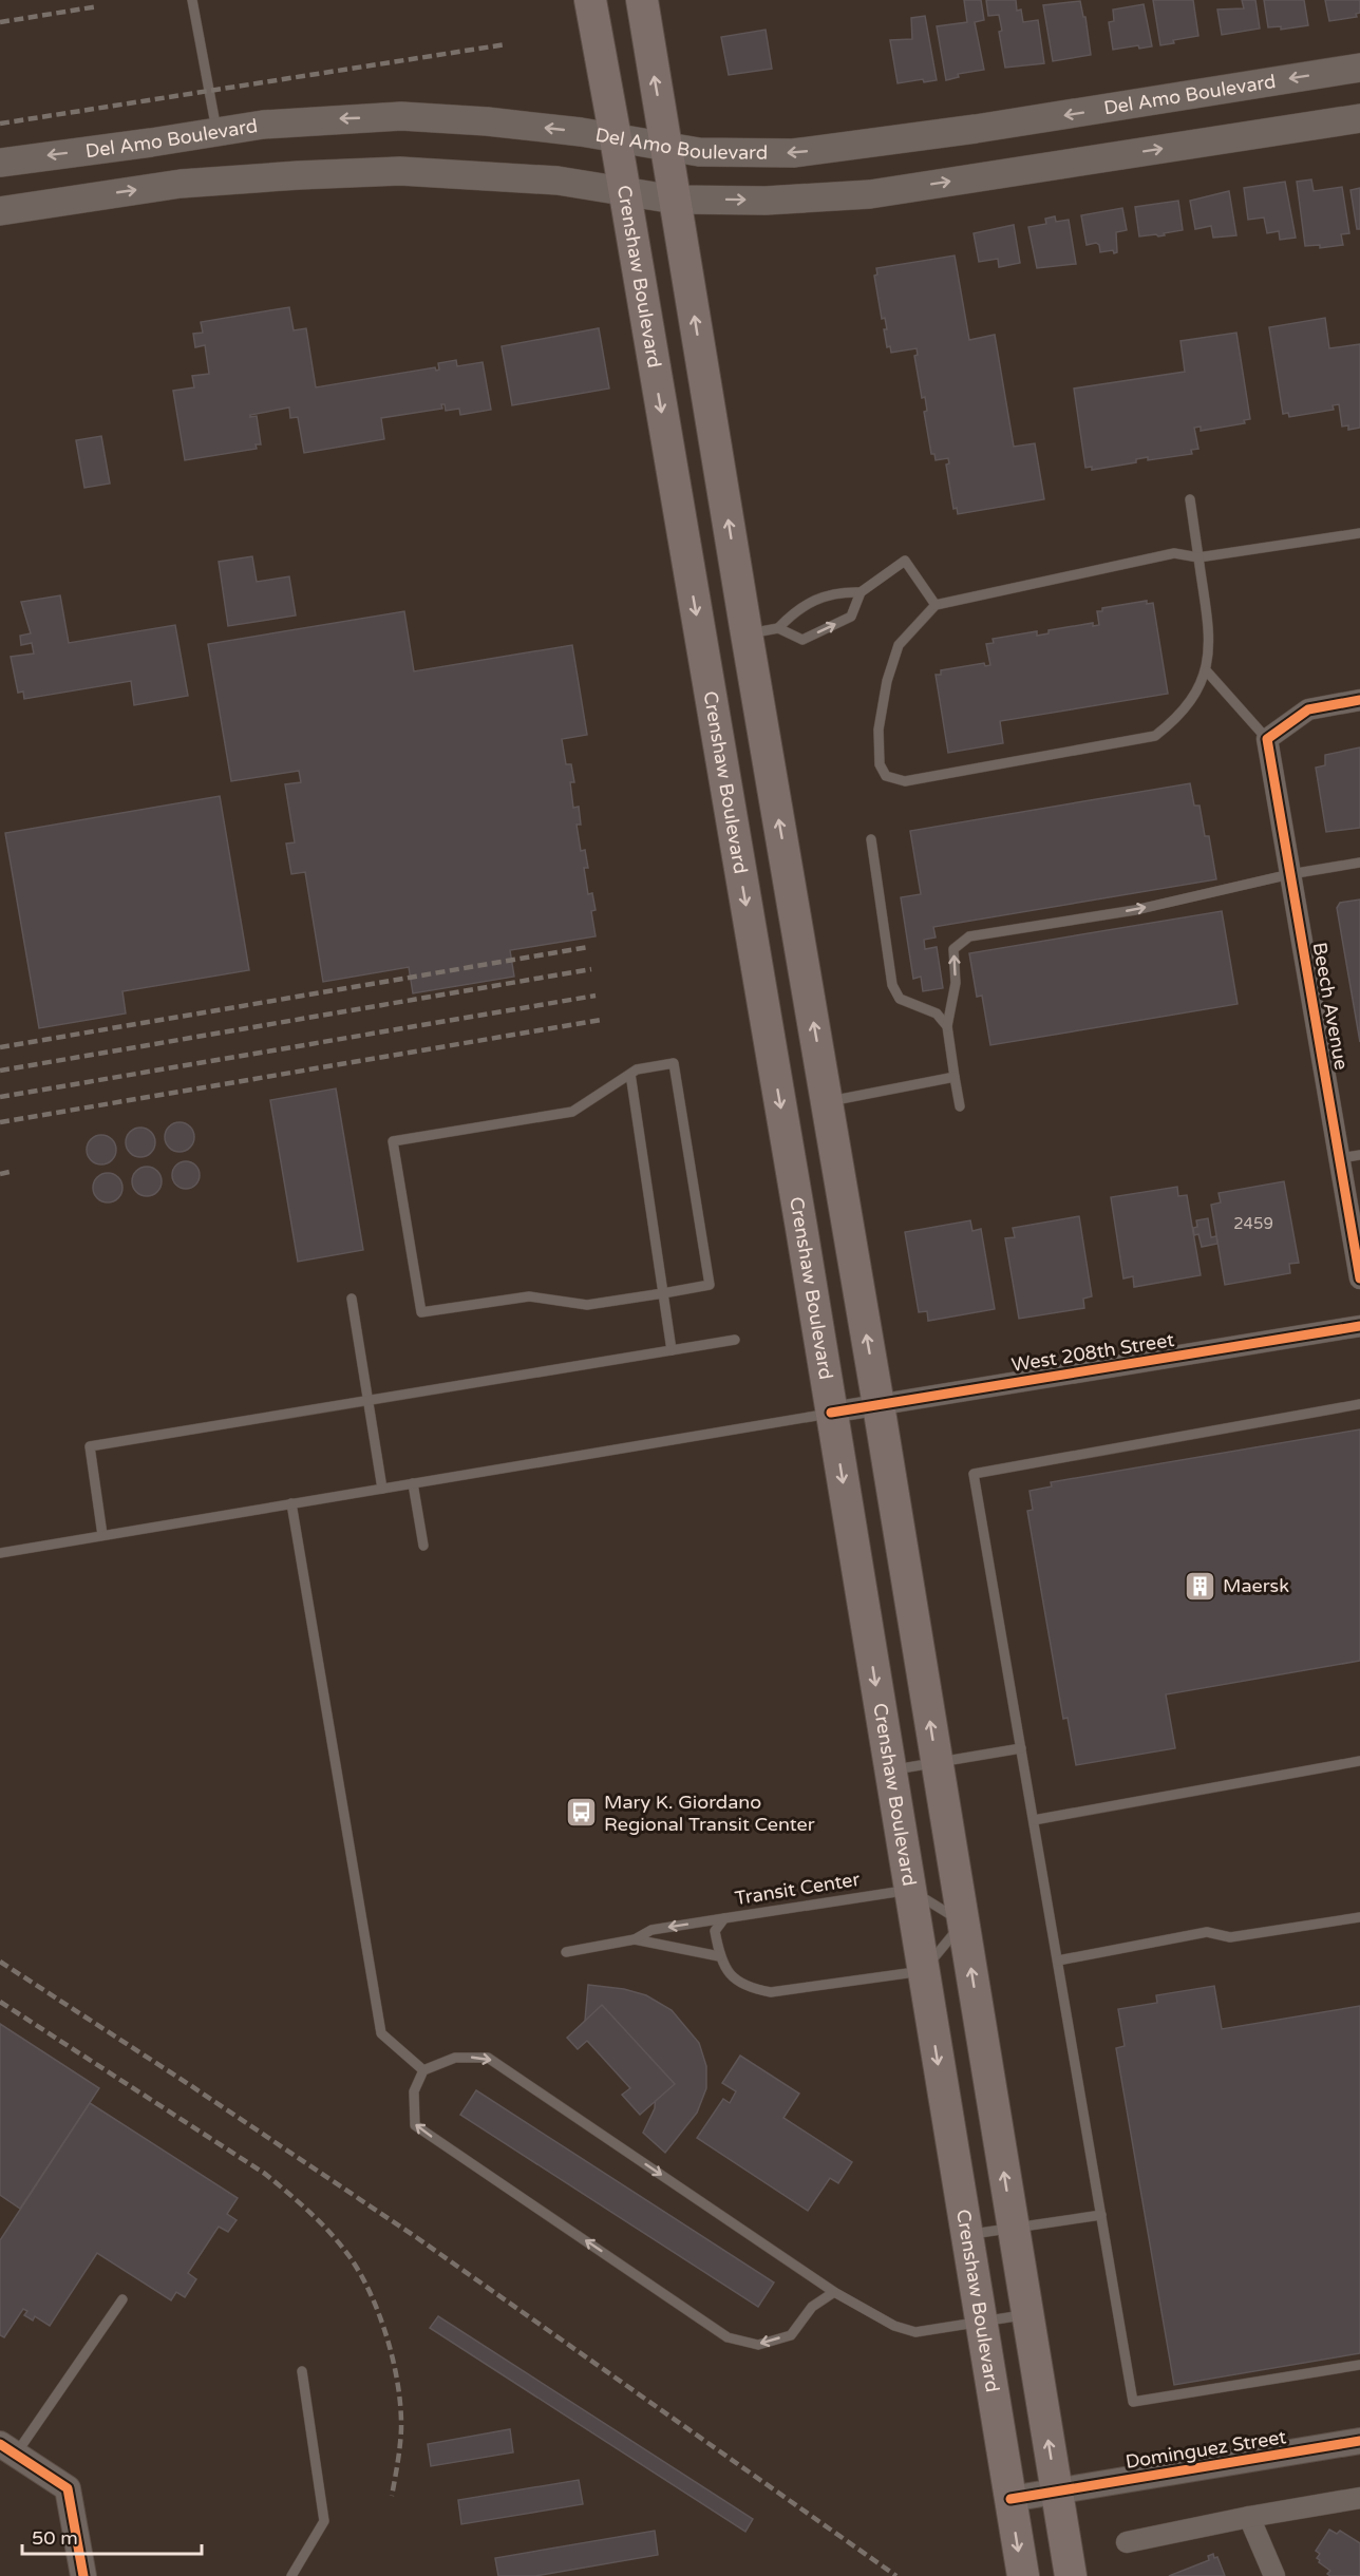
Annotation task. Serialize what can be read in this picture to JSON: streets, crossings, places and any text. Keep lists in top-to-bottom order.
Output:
{
  "streets": {
    "main road": ["Del Amo Boulevard", "Crenshaw Boulevard"],
    "street": ["Beech Avenue", "West 208th Street", "Dominguez Street"],
    "lane": ["Transit Center"]
  },
  "crossings": [
    ["Del Amo Boulevard", "Crenshaw Boulevard"],
    ["Crenshaw Boulevard", "West 208th Street"],
    ["Crenshaw Boulevard", "Transit Center"],
    ["Crenshaw Boulevard", "Dominguez Street"]
  ],
  "places": {
    "building": ["Maersk"],
    "bus stop": ["Mary K. Giordano Regional Transit Center"]
  },
  "house_numbers": ["2459"],
  "scale_bar": "50 m"
}
